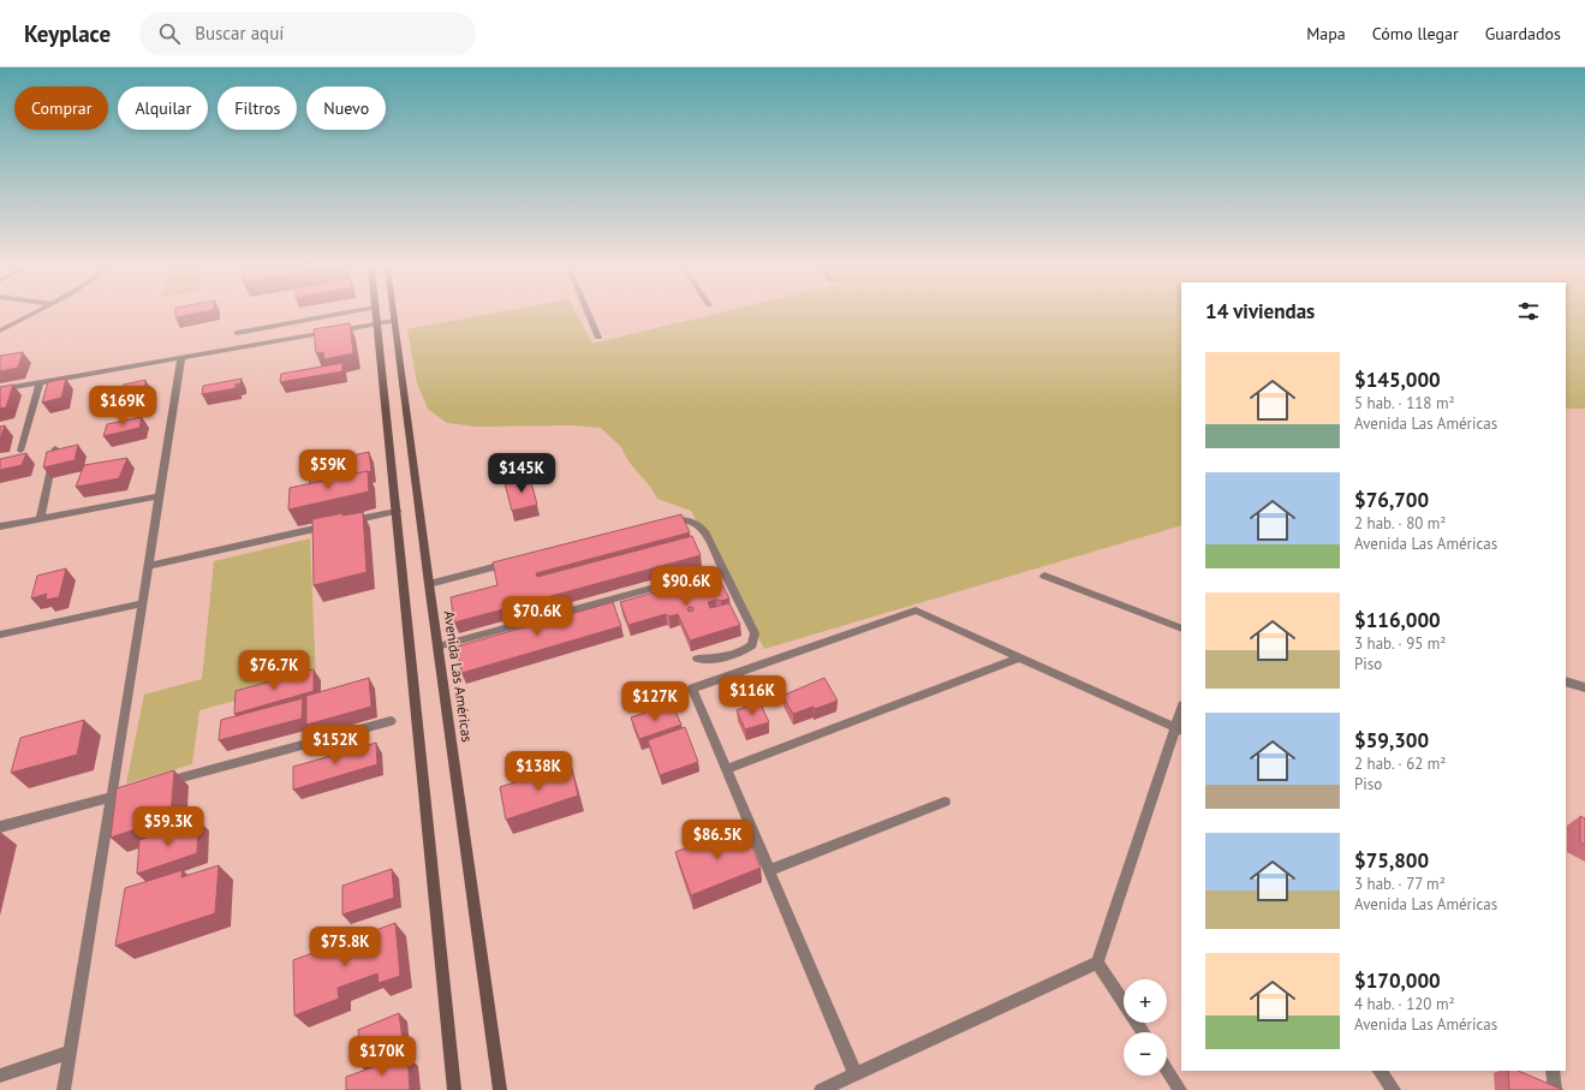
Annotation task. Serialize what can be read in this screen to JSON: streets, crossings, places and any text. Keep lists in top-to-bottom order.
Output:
{
  "streets": {
    "main road": ["Avenida Las Américas"]
  },
  "page": {
    "header": "Keyplace",
    "search": "Buscar aquí",
    "nav": ["Mapa", "Cómo llegar", "Guardados"],
    "chip": [
      "Comprar",
      "Alquilar",
      "Filtros",
      "Nuevo"
    ],
    "heading": "14 viviendas",
    "list": [
      {
        "name": "$145,000",
        "note": "5 hab. · 118 m² · Avenida Las Américas"
      },
      {
        "name": "$76,700",
        "note": "2 hab. · 80 m² · Avenida Las Américas"
      },
      {
        "name": "$116,000",
        "note": "3 hab. · 95 m² · Piso"
      },
      {
        "name": "$59,300",
        "note": "2 hab. · 62 m² · Piso"
      },
      {
        "name": "$75,800",
        "note": "3 hab. · 77 m² · Avenida Las Américas"
      },
      {
        "name": "$170,000",
        "note": "4 hab. · 120 m² · Avenida Las Américas"
      }
    ],
    "price": [
      "$169K",
      "$59K",
      "$145K",
      "$90.6K",
      "$70.6K",
      "$76.7K",
      "$116K",
      "$127K",
      "$152K",
      "$138K",
      "$59.3K",
      "$86.5K",
      "$75.8K",
      "$170K"
    ],
    "map_buttons": ["+", "−"]
  }
}
